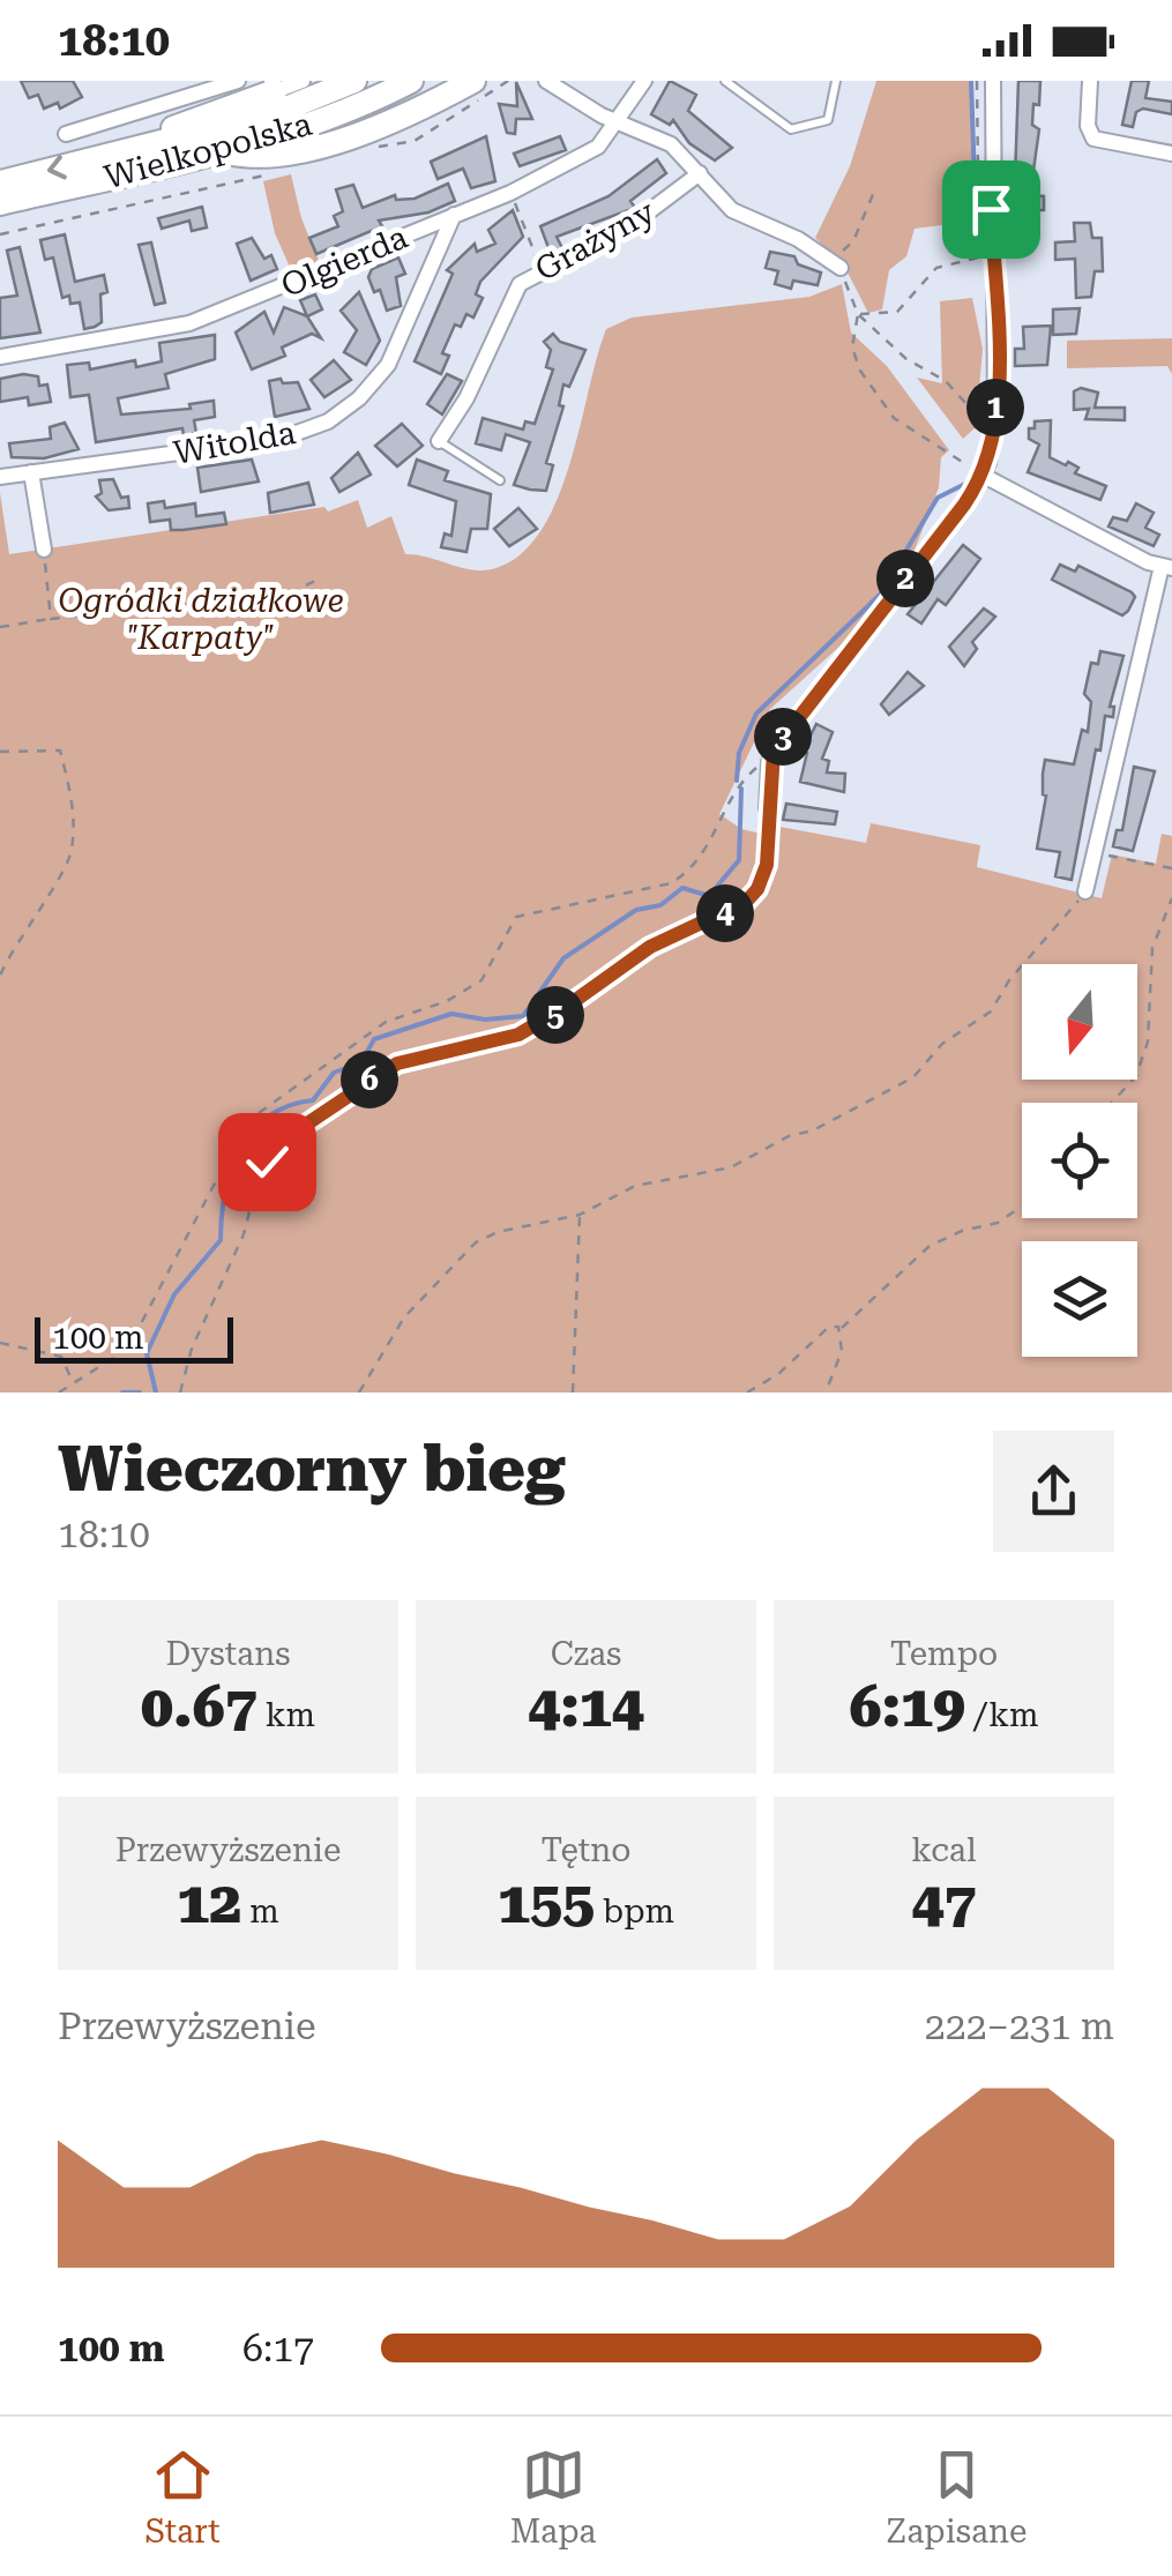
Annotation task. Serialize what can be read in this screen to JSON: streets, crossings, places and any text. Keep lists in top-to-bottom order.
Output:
{
  "streets": {
    "main road": ["Wielkopolska"],
    "street": ["Grażyny", "Olgierda", "Witolda"]
  },
  "crossings": [
    ["Olgierda", "Witolda"]
  ],
  "parks": ["Ogródki działkowe \"Karpaty\""],
  "scale_bar": "100 m",
  "north": "bottom",
  "page": {
    "status": "18:10",
    "pins": [
      "1",
      "2",
      "3",
      "4",
      "5",
      "6"
    ],
    "scale": "100 m",
    "heading": ["Wieczorny bieg", "18:10"],
    "stats": [
      ["Dystans", "0.67 km"],
      ["Czas", "4:14"],
      ["Tempo", "6:19 /km"],
      ["Przewyższenie", "12 m"],
      ["Tętno", "155 bpm"],
      ["kcal", "47"]
    ],
    "chart": ["Przewyższenie", "222–231 m"],
    "list": [
      {
        "name": "100 m",
        "note": "6:17"
      }
    ],
    "tabs": ["Start", "Mapa", "Zapisane"]
  }
}
